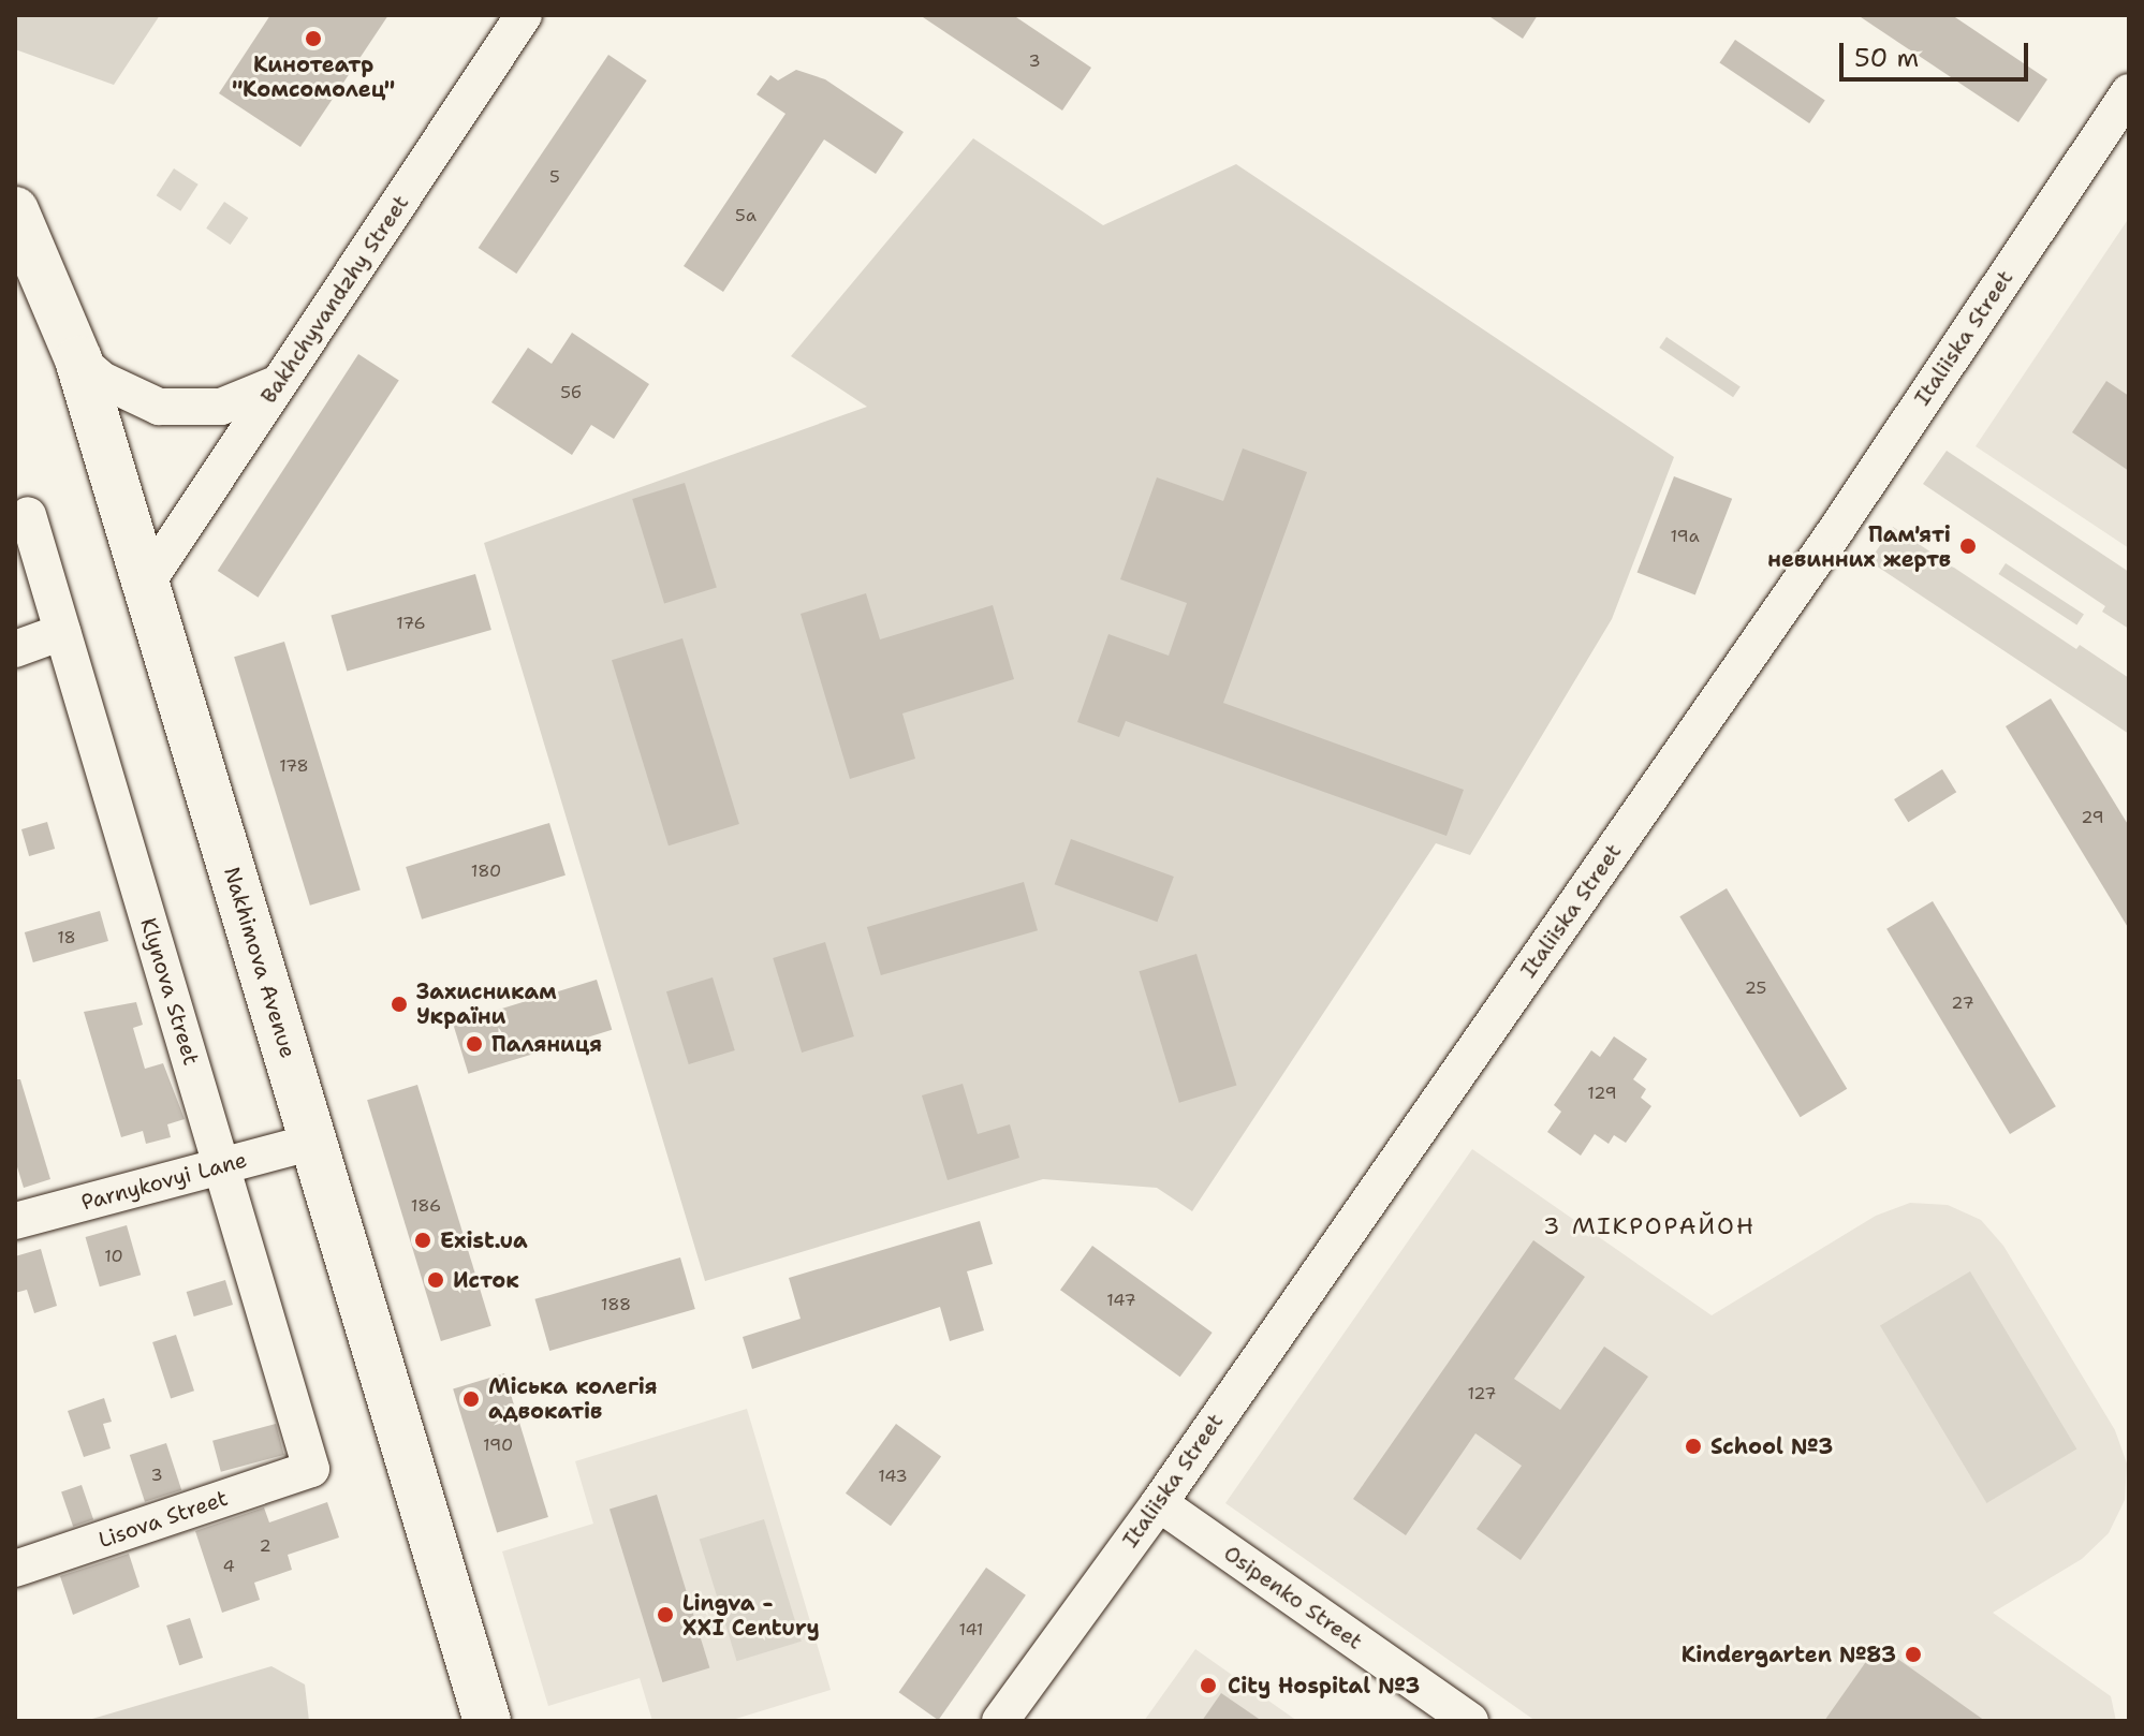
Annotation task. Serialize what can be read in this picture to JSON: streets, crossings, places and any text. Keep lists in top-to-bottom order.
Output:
{
  "streets": {
    "main road": ["Nakhimova Avenue"],
    "street": [
      "Bakhchyvandzhy Street",
      "Italiiska Street",
      "Klynova Street",
      "Parnykovyi Lane",
      "Lisova Street",
      "Osipenko Street"
    ]
  },
  "crossings": [
    ["Bakhchyvandzhy Street", "Nakhimova Avenue"],
    ["Italiiska Street", "Osipenko Street"],
    ["Nakhimova Avenue", "Parnykovyi Lane"],
    ["Klynova Street", "Parnykovyi Lane"],
    ["Klynova Street", "Lisova Street"]
  ],
  "districts": ["3 МІКРОРАЙОН"],
  "places": [
    "Кинотеатр \"Комсомолец\"",
    "Пам'яті невинних жертв",
    "Захисникам України",
    "Паляниця",
    "Exist.ua",
    "Исток",
    "Міська колегія адвокатів",
    "School №3",
    "Lingva - XXI Century",
    "Kindergarten №83",
    "City Hospital №3"
  ],
  "house_numbers": [
    "3",
    "5",
    "5а",
    "5б",
    "19а",
    "176",
    "178",
    "29",
    "180",
    "18",
    "25",
    "27",
    "129",
    "186",
    "10",
    "147",
    "188",
    "127",
    "190",
    "3",
    "143",
    "2",
    "4",
    "141"
  ],
  "scale_bar": "50 m"
}
